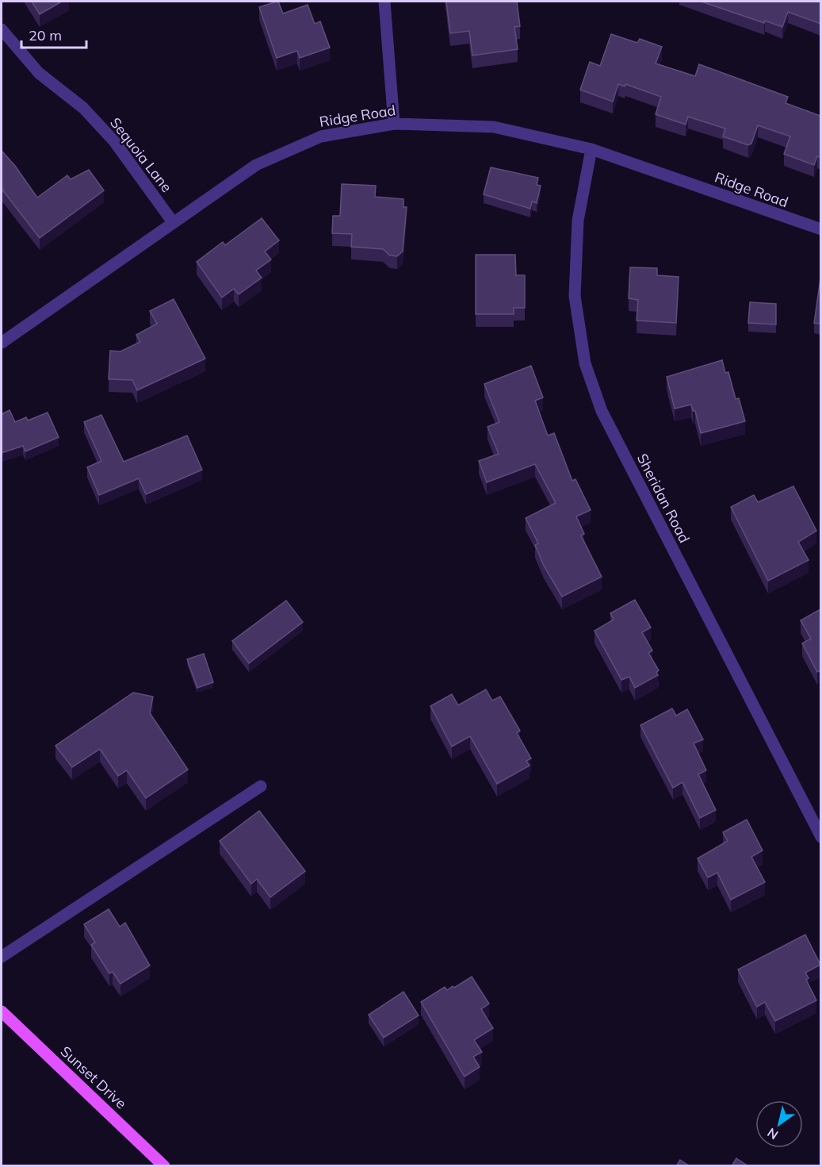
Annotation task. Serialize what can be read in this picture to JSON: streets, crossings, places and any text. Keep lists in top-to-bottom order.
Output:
{
  "streets": {
    "main road": ["Sunset Drive"],
    "street": ["Ridge Road", "Sequoia Lane", "Sheridan Road"]
  },
  "crossings": [
    ["Ridge Road", "Sequoia Lane"],
    ["Ridge Road", "Sheridan Road"]
  ],
  "scale_bar": "20 m",
  "north": "bottom left"
}
